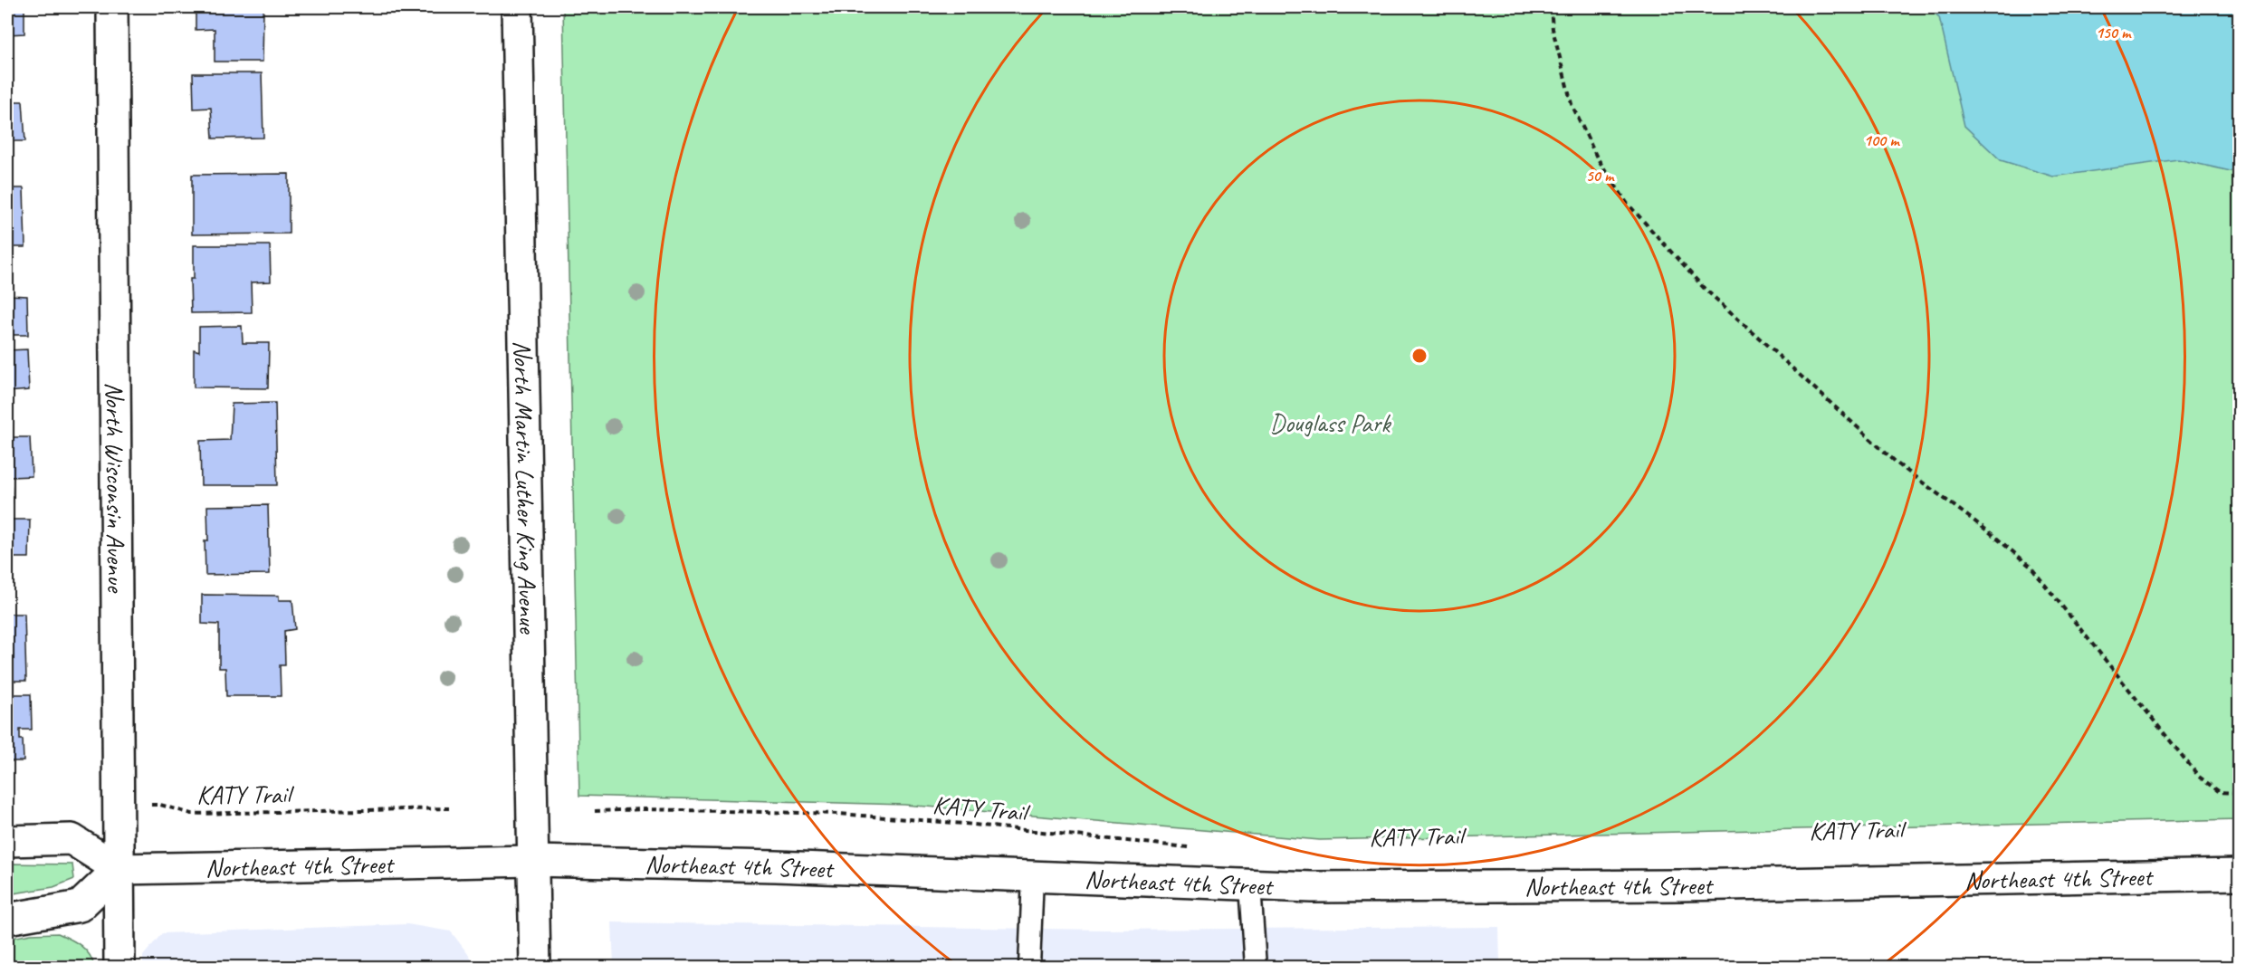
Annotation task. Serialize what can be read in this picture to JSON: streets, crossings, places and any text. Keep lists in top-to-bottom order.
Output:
{
  "streets": {
    "street": ["North Wisconsin Avenue", "North Martin Luther King Avenue", "Northeast 4th Street"],
    "path": ["KATY Trail"]
  },
  "crossings": [
    ["North Wisconsin Avenue", "KATY Trail"],
    ["North Wisconsin Avenue", "Northeast 4th Street"],
    ["North Martin Luther King Avenue", "Northeast 4th Street"]
  ],
  "parks": ["Douglass Park"],
  "rings": ["150 m", "100 m", "50 m"]
}
